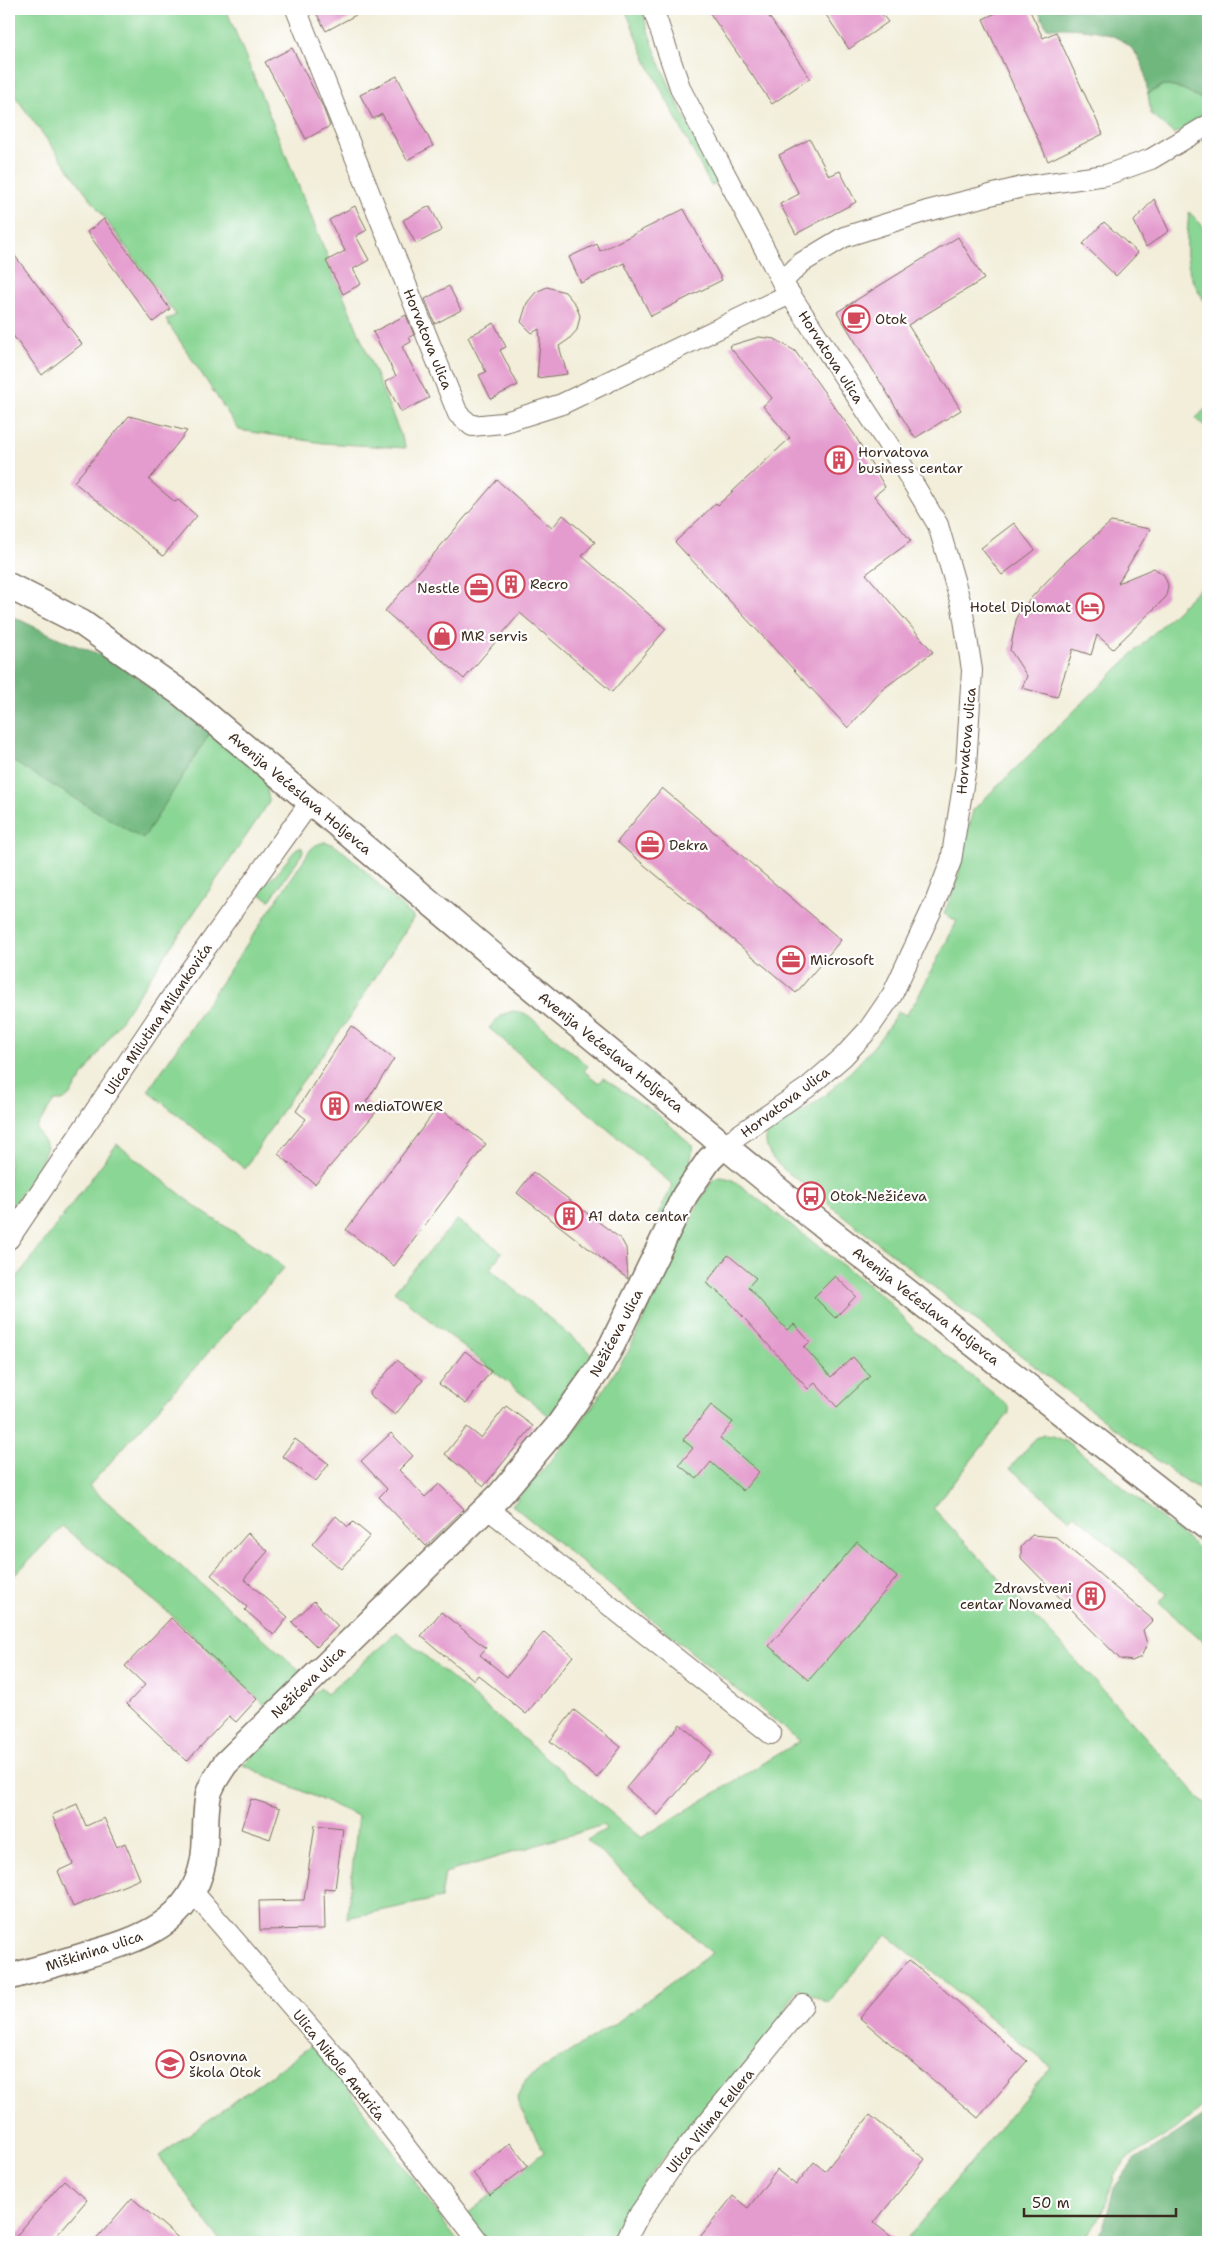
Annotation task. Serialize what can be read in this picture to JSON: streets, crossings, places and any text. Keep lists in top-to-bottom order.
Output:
{
  "streets": {
    "street": [
      "Horvatova ulica",
      "Avenija Većeslava Holjevca",
      "Ulica Milutina Milankovića",
      "Nežićeva ulica",
      "Miškinina ulica",
      "Ulica Nikole Andrića",
      "Ulica Vilima Fellera"
    ]
  },
  "crossings": [
    ["Horvatova ulica", "Avenija Većeslava Holjevca"],
    ["Horvatova ulica", "Nežićeva ulica"],
    ["Avenija Većeslava Holjevca", "Ulica Milutina Milankovića"],
    ["Avenija Većeslava Holjevca", "Nežićeva ulica"],
    ["Nežićeva ulica", "Miškinina ulica"],
    ["Nežićeva ulica", "Ulica Nikole Andrića"],
    ["Miškinina ulica", "Ulica Nikole Andrića"]
  ],
  "places": {
    "cafe": ["Otok"],
    "building": [
      "Horvatova business centar",
      "Recro",
      "mediaTOWER",
      "A1 data centar",
      "Zdravstveni centar Novamed"
    ],
    "office": ["Nestle", "Dekra", "Microsoft"],
    "hotel": ["Hotel Diplomat"],
    "shop": ["MR servis"],
    "bus stop": ["Otok-Nežićeva"],
    "school or university": ["Osnovna škola Otok"]
  },
  "scale_bar": "50 m"
}
